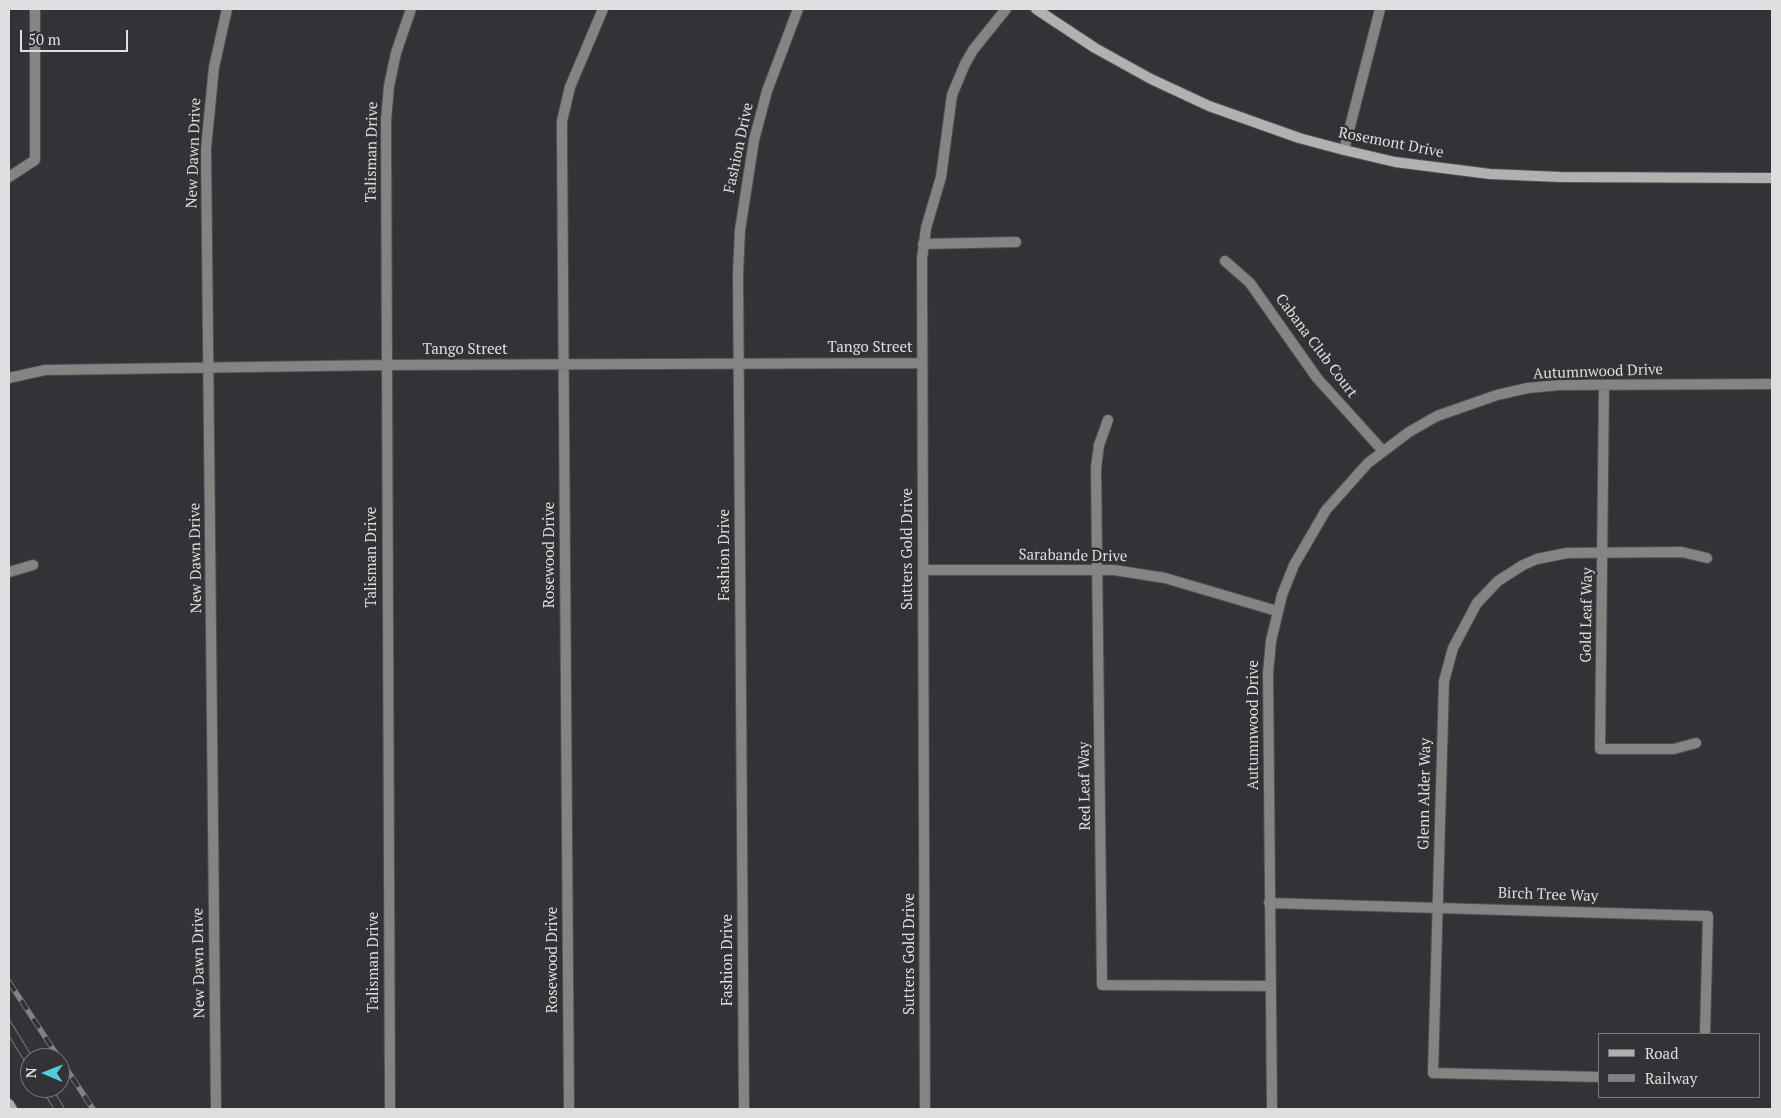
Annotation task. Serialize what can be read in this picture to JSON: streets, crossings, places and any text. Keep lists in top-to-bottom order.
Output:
{
  "streets": {
    "street": [
      "Rosemont Drive",
      "Fashion Drive",
      "Talisman Drive",
      "New Dawn Drive",
      "Cabana Club Court",
      "Tango Street",
      "Autumnwood Drive",
      "Sutters Gold Drive",
      "Rosewood Drive",
      "Sarabande Drive",
      "Gold Leaf Way",
      "Red Leaf Way",
      "Glenn Alder Way",
      "Birch Tree Way"
    ]
  },
  "crossings": [
    ["Fashion Drive", "Tango Street"],
    ["Talisman Drive", "Tango Street"],
    ["New Dawn Drive", "Tango Street"],
    ["Cabana Club Court", "Autumnwood Drive"],
    ["Tango Street", "Sutters Gold Drive"],
    ["Tango Street", "Rosewood Drive"],
    ["Autumnwood Drive", "Sarabande Drive"],
    ["Autumnwood Drive", "Gold Leaf Way"],
    ["Autumnwood Drive", "Red Leaf Way"],
    ["Autumnwood Drive", "Birch Tree Way"],
    ["Sutters Gold Drive", "Sarabande Drive"],
    ["Sarabande Drive", "Red Leaf Way"],
    ["Gold Leaf Way", "Glenn Alder Way"],
    ["Glenn Alder Way", "Birch Tree Way"]
  ],
  "legend": ["Road", "Railway"],
  "scale_bar": "50 m",
  "north": "left"
}
